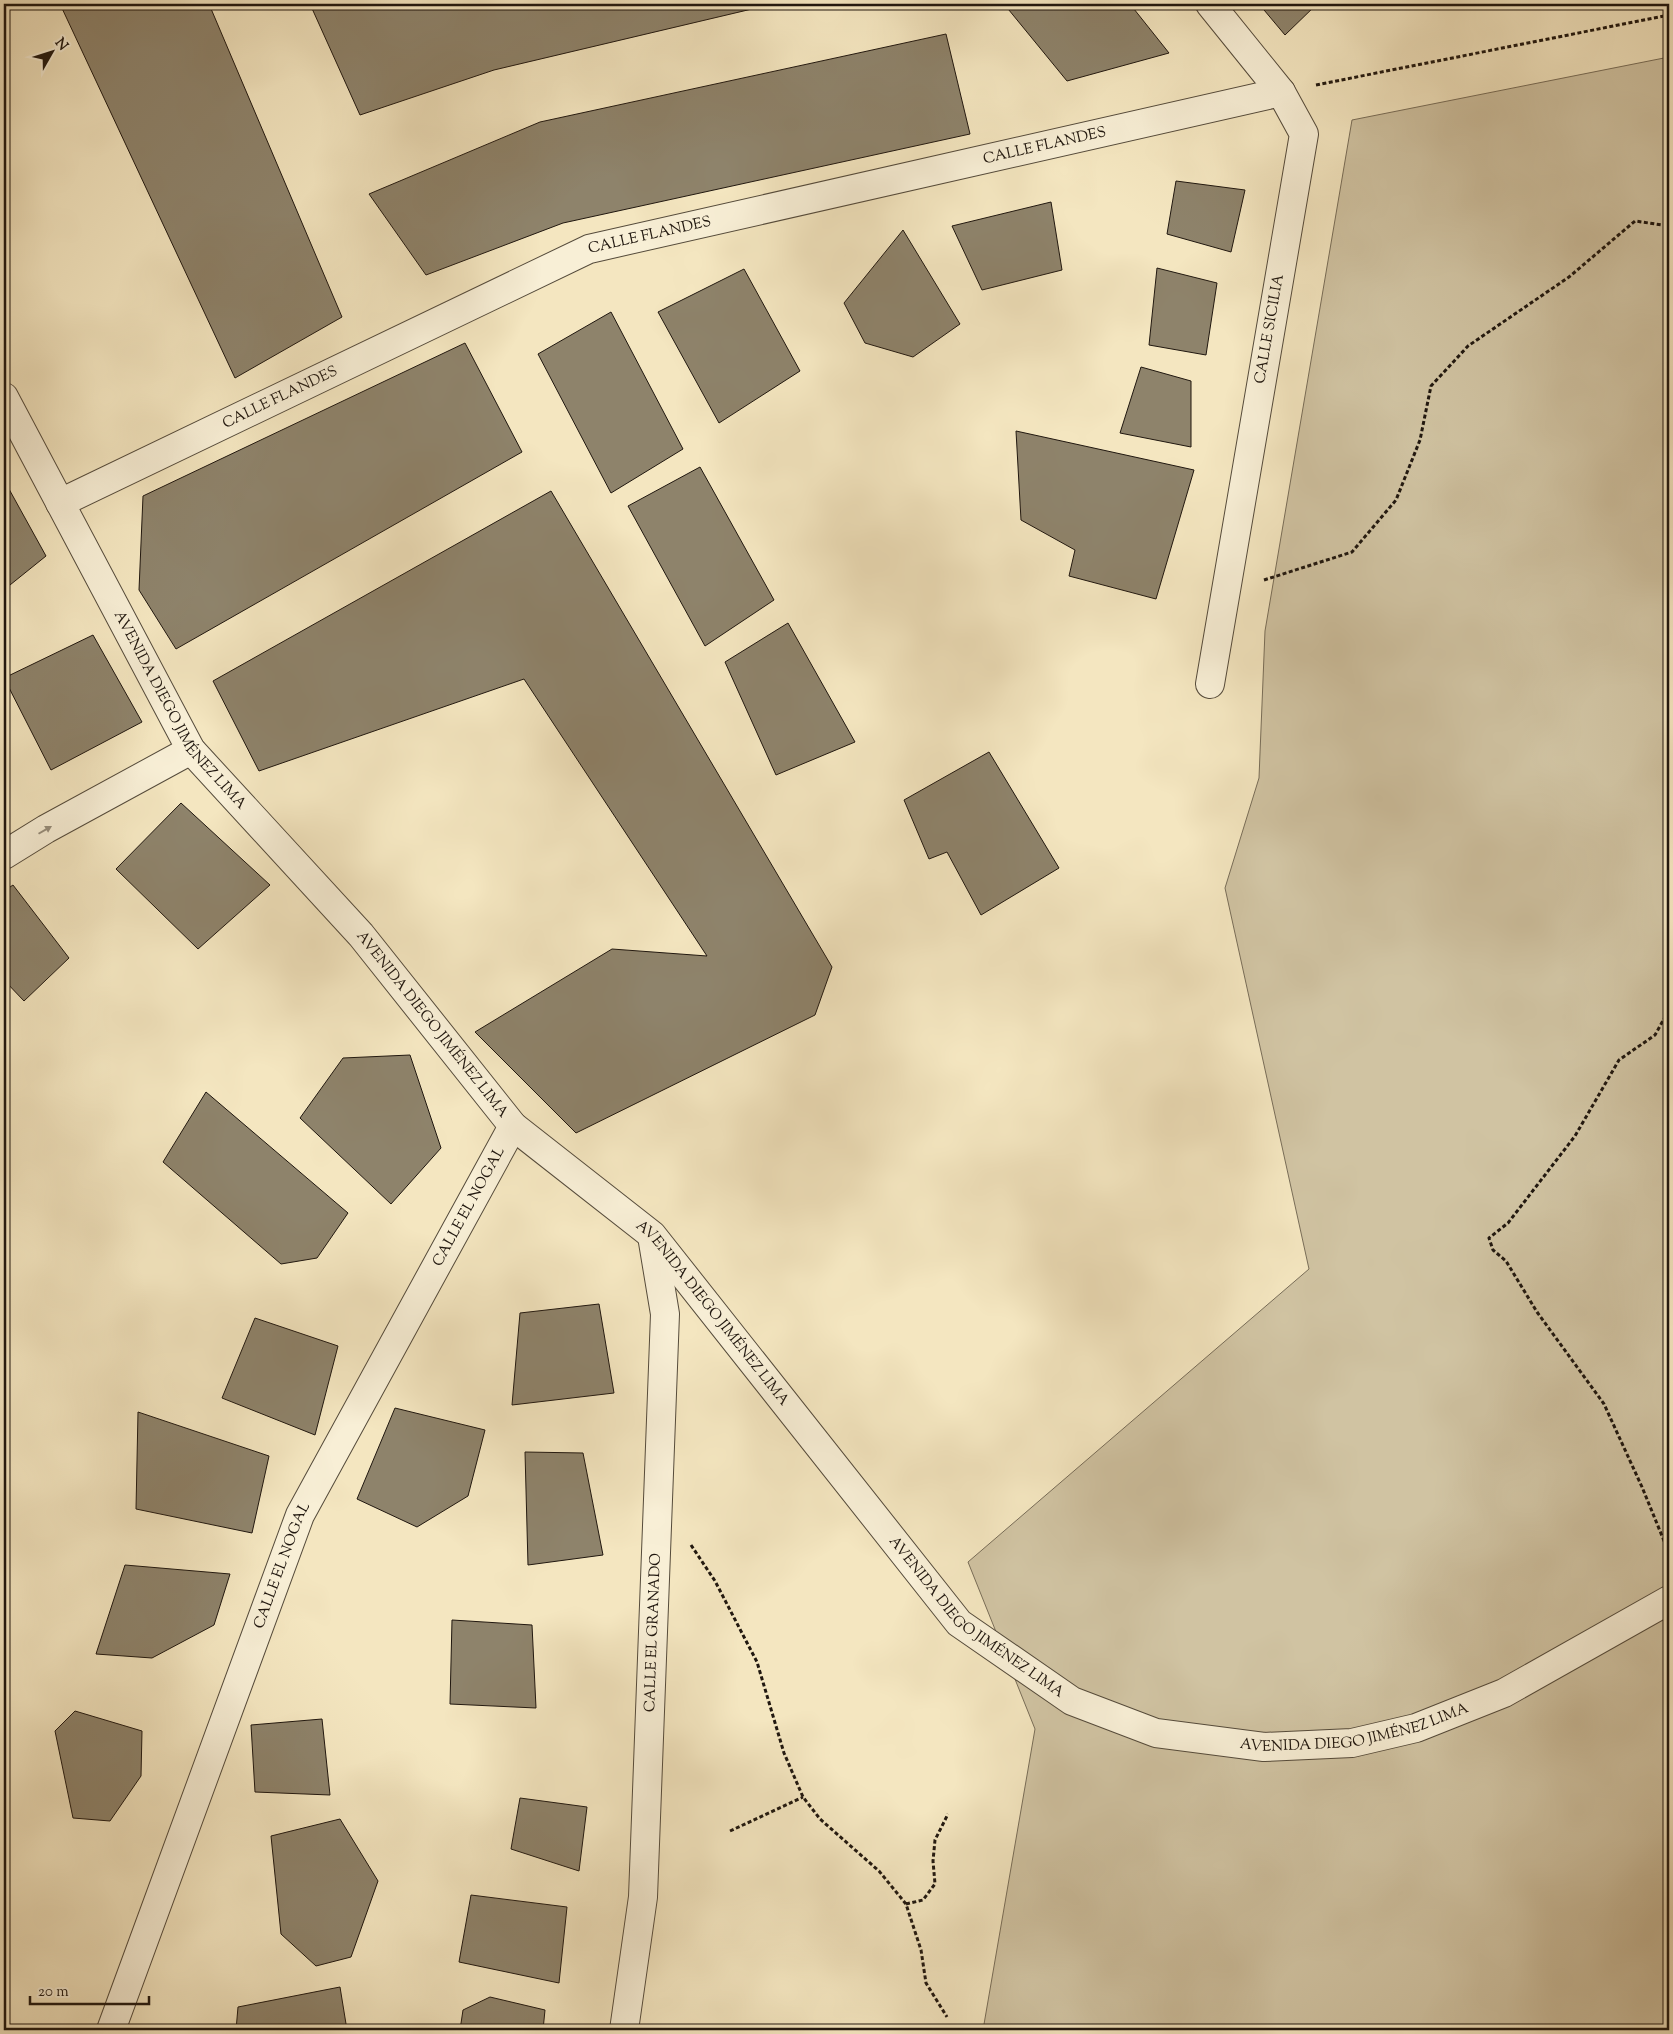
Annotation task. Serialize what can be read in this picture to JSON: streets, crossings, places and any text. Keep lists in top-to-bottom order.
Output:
{
  "streets": {
    "street": [
      "CALLE FLANDES",
      "CALLE SICILIA",
      "AVENIDA DIEGO JIMÉNEZ LIMA",
      "CALLE EL NOGAL",
      "CALLE EL GRANADO"
    ]
  },
  "crossings": [
    ["CALLE FLANDES", "CALLE SICILIA"],
    ["CALLE FLANDES", "AVENIDA DIEGO JIMÉNEZ LIMA"],
    ["AVENIDA DIEGO JIMÉNEZ LIMA", "CALLE EL NOGAL"],
    ["AVENIDA DIEGO JIMÉNEZ LIMA", "CALLE EL GRANADO"]
  ],
  "scale_bar": "20 m",
  "north": "top right"
}
